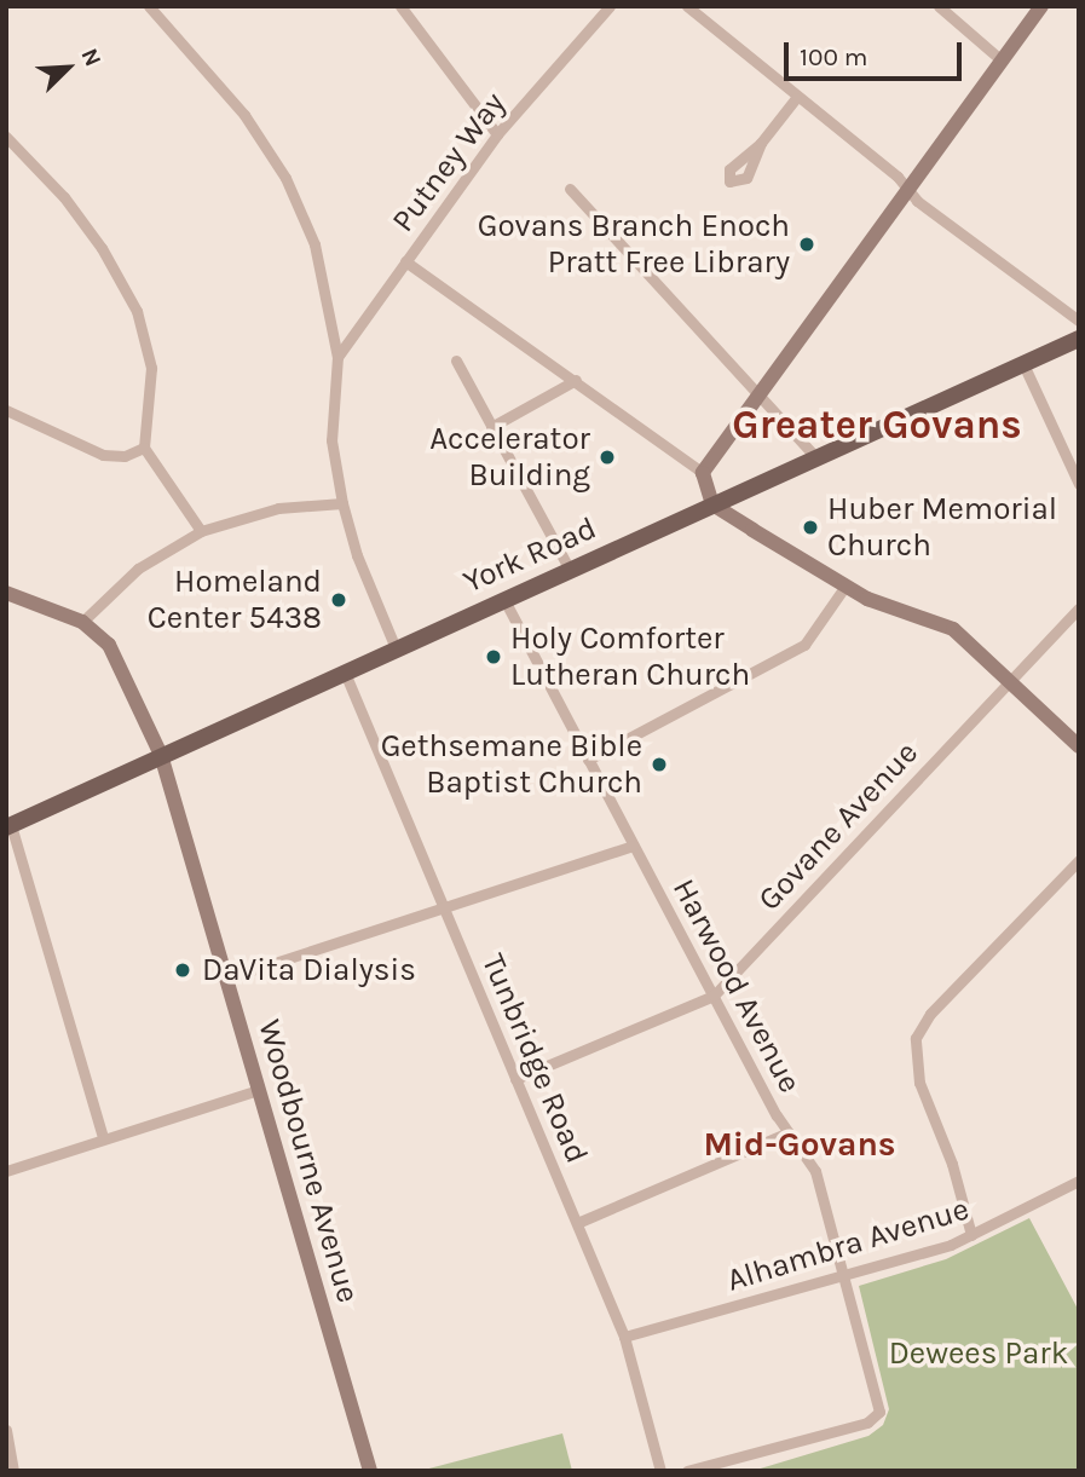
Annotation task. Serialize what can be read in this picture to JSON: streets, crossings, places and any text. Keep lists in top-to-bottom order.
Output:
{
  "streets": {
    "main road": ["York Road"],
    "street": [
      "Putney Way",
      "Govane Avenue",
      "Harwood Avenue",
      "Tunbridge Road",
      "Woodbourne Avenue",
      "Alhambra Avenue"
    ]
  },
  "crossings": [
    ["York Road", "Harwood Avenue"],
    ["York Road", "Tunbridge Road"],
    ["York Road", "Woodbourne Avenue"],
    ["Govane Avenue", "Harwood Avenue"],
    ["Govane Avenue", "Tunbridge Road"],
    ["Harwood Avenue", "Alhambra Avenue"],
    ["Tunbridge Road", "Alhambra Avenue"]
  ],
  "districts": ["Greater Govans", "Mid-Govans"],
  "parks": ["Dewees Park"],
  "places": [
    "Govans Branch Enoch Pratt Free Library",
    "Accelerator Building",
    "Huber Memorial Church",
    "Homeland Center 5438",
    "Holy Comforter Lutheran Church",
    "Gethsemane Bible Baptist Church",
    "DaVita Dialysis"
  ],
  "scale_bar": "100 m",
  "north": "top right"
}
